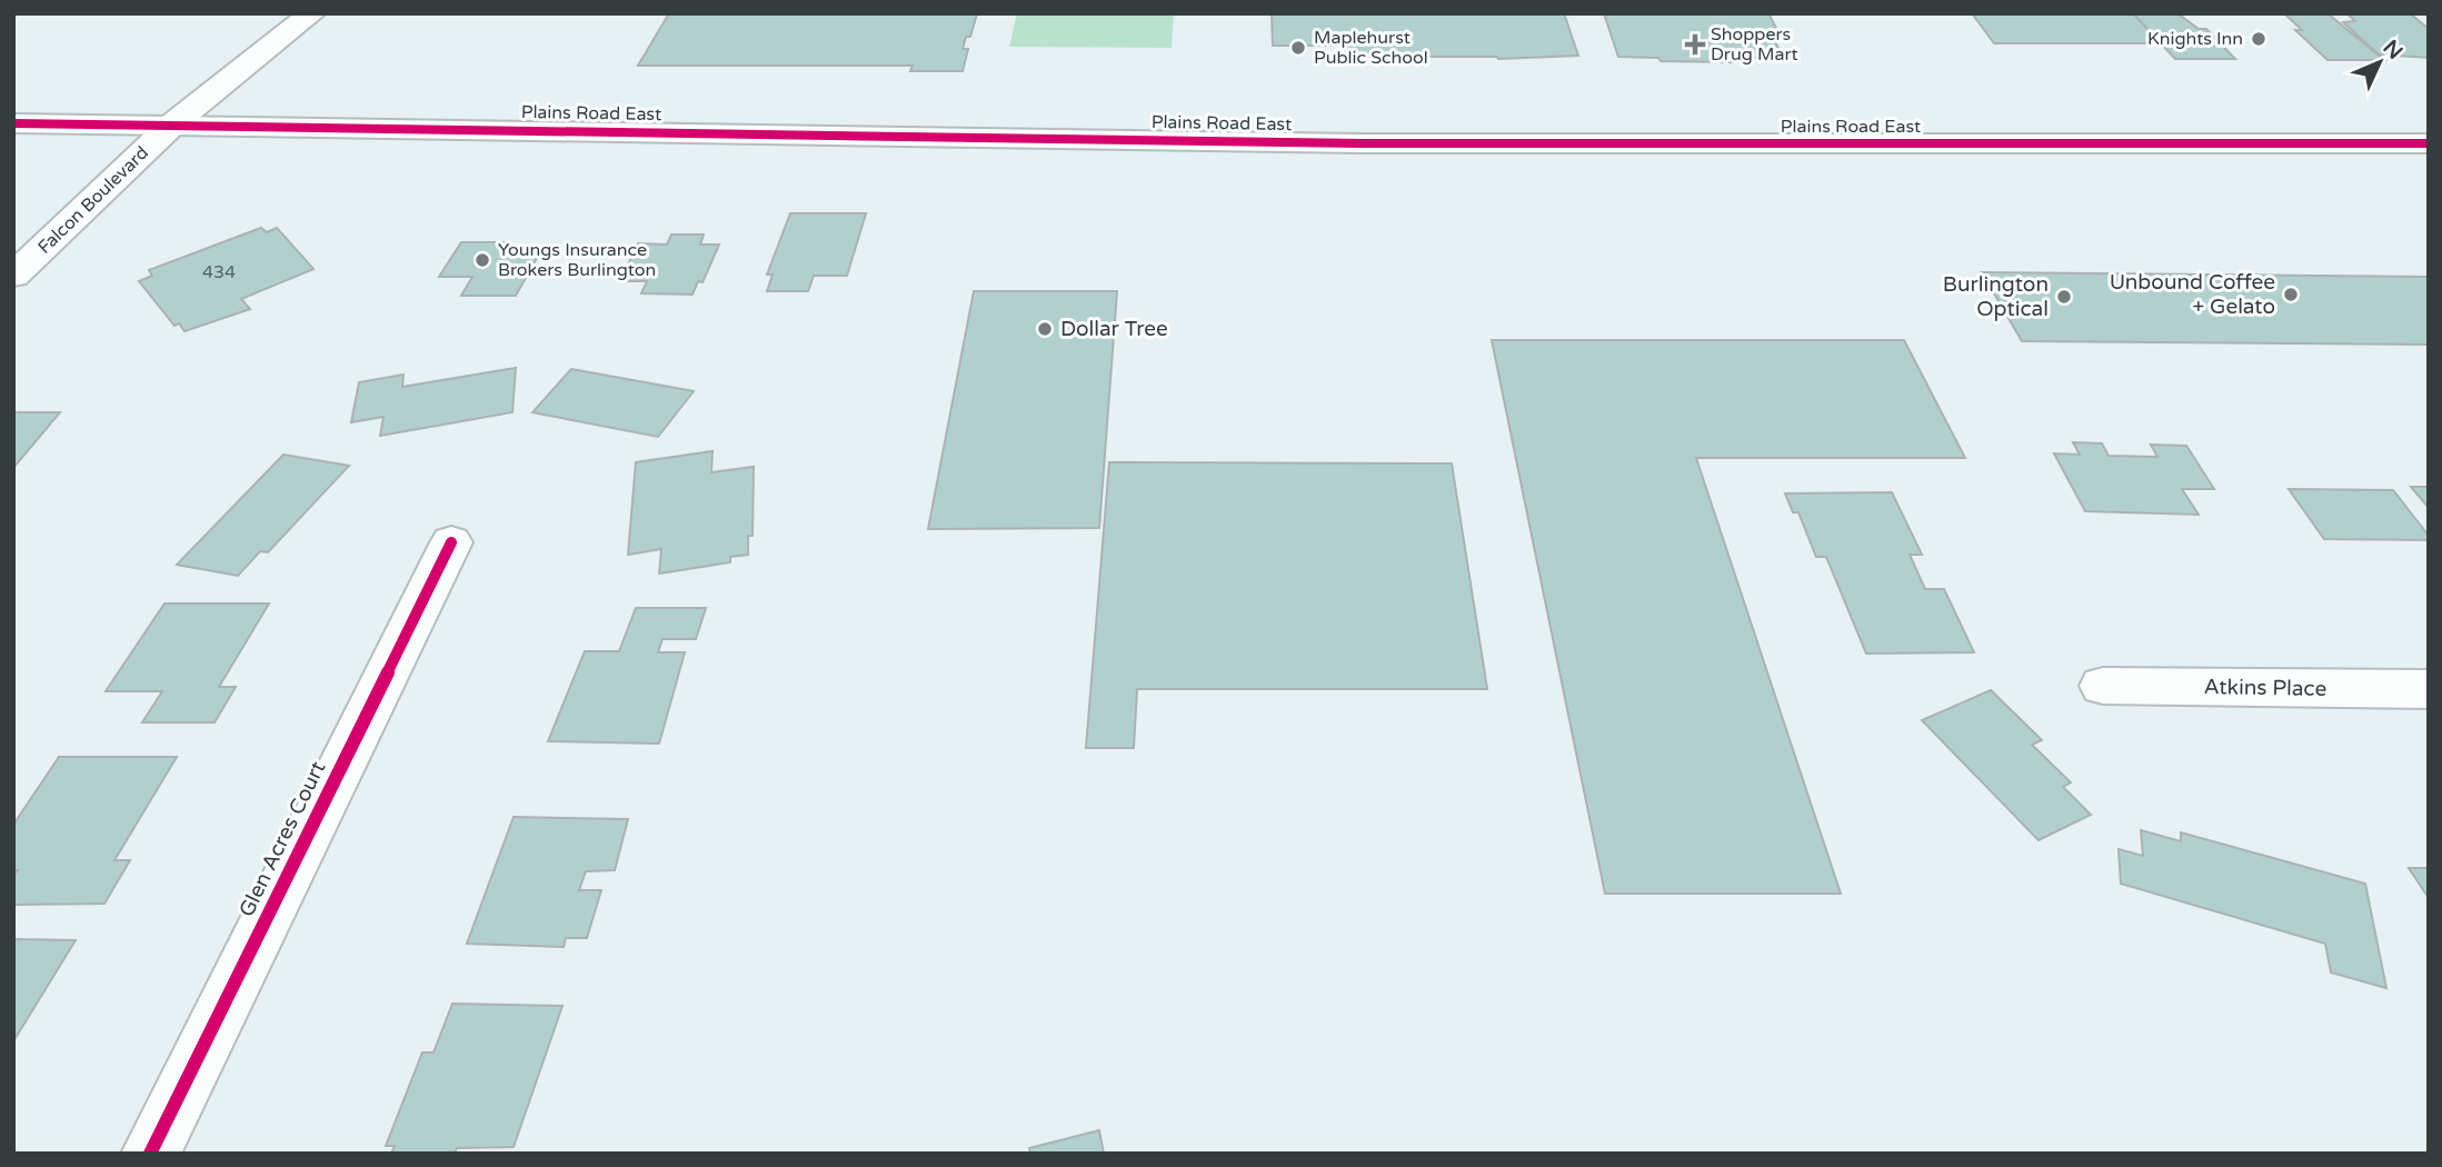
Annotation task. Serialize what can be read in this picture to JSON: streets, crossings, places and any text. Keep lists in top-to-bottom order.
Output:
{
  "streets": {
    "main road": [
      "Plains Road East",
      "Falcon Boulevard",
      "Atkins Place",
      "Glen Acres Court"
    ]
  },
  "crossings": [
    ["Plains Road East", "Falcon Boulevard"]
  ],
  "places": {
    "other": [
      "Knights Inn",
      "Maplehurst Public School",
      "Youngs Insurance Brokers Burlington",
      "Unbound Coffee + Gelato",
      "Burlington Optical",
      "Dollar Tree"
    ],
    "health": ["Shoppers Drug Mart"]
  },
  "house_numbers": ["434"],
  "north": "top right"
}
